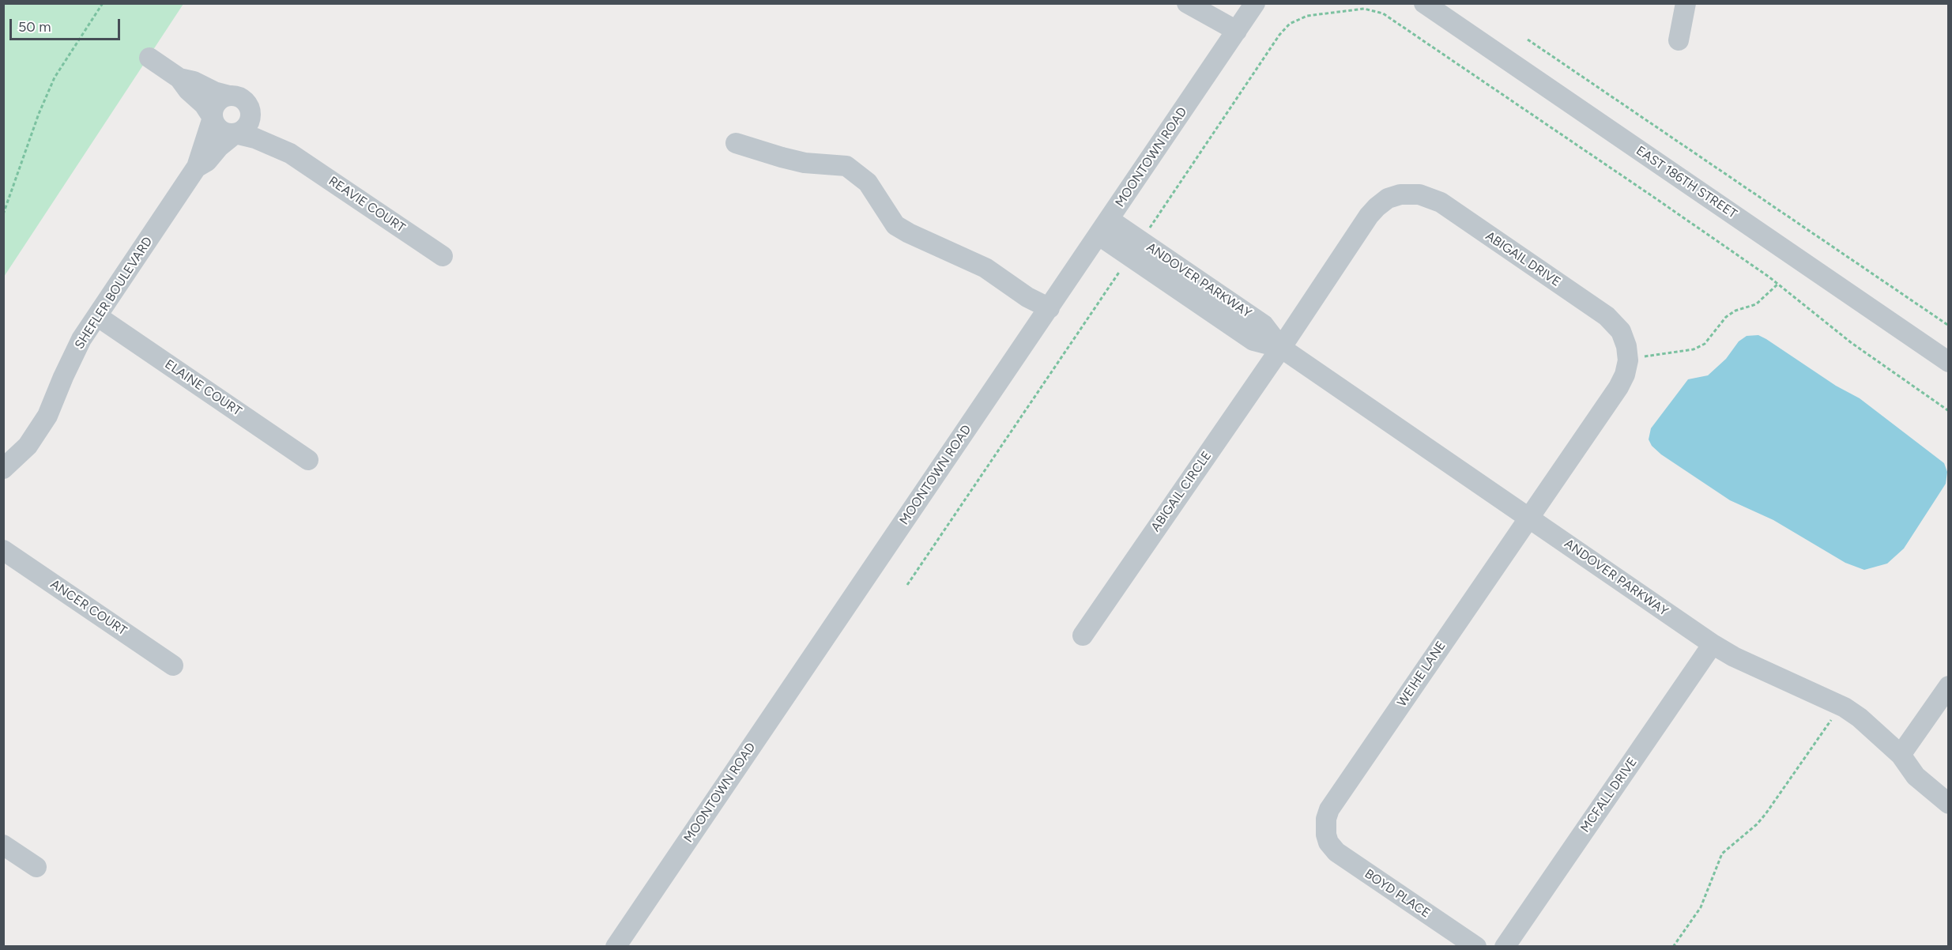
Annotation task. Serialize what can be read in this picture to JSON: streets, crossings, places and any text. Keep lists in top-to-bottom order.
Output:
{
  "streets": {
    "street": [
      "MOONTOWN ROAD",
      "EAST 186TH STREET",
      "REAVIE COURT",
      "ABIGAIL DRIVE",
      "ANDOVER PARKWAY",
      "SHEFLER BOULEVARD",
      "ELAINE COURT",
      "ABIGAIL CIRCLE",
      "ANCER COURT",
      "WEIHE LANE",
      "MCFALL DRIVE",
      "BOYD PLACE"
    ]
  },
  "crossings": [
    ["MOONTOWN ROAD", "ANDOVER PARKWAY"],
    ["REAVIE COURT", "SHEFLER BOULEVARD"],
    ["ABIGAIL DRIVE", "ANDOVER PARKWAY"],
    ["ABIGAIL DRIVE", "ABIGAIL CIRCLE"],
    ["ABIGAIL DRIVE", "WEIHE LANE"],
    ["ANDOVER PARKWAY", "ABIGAIL CIRCLE"],
    ["ANDOVER PARKWAY", "WEIHE LANE"],
    ["ANDOVER PARKWAY", "MCFALL DRIVE"],
    ["SHEFLER BOULEVARD", "ELAINE COURT"],
    ["WEIHE LANE", "BOYD PLACE"]
  ],
  "scale_bar": "50 m"
}
